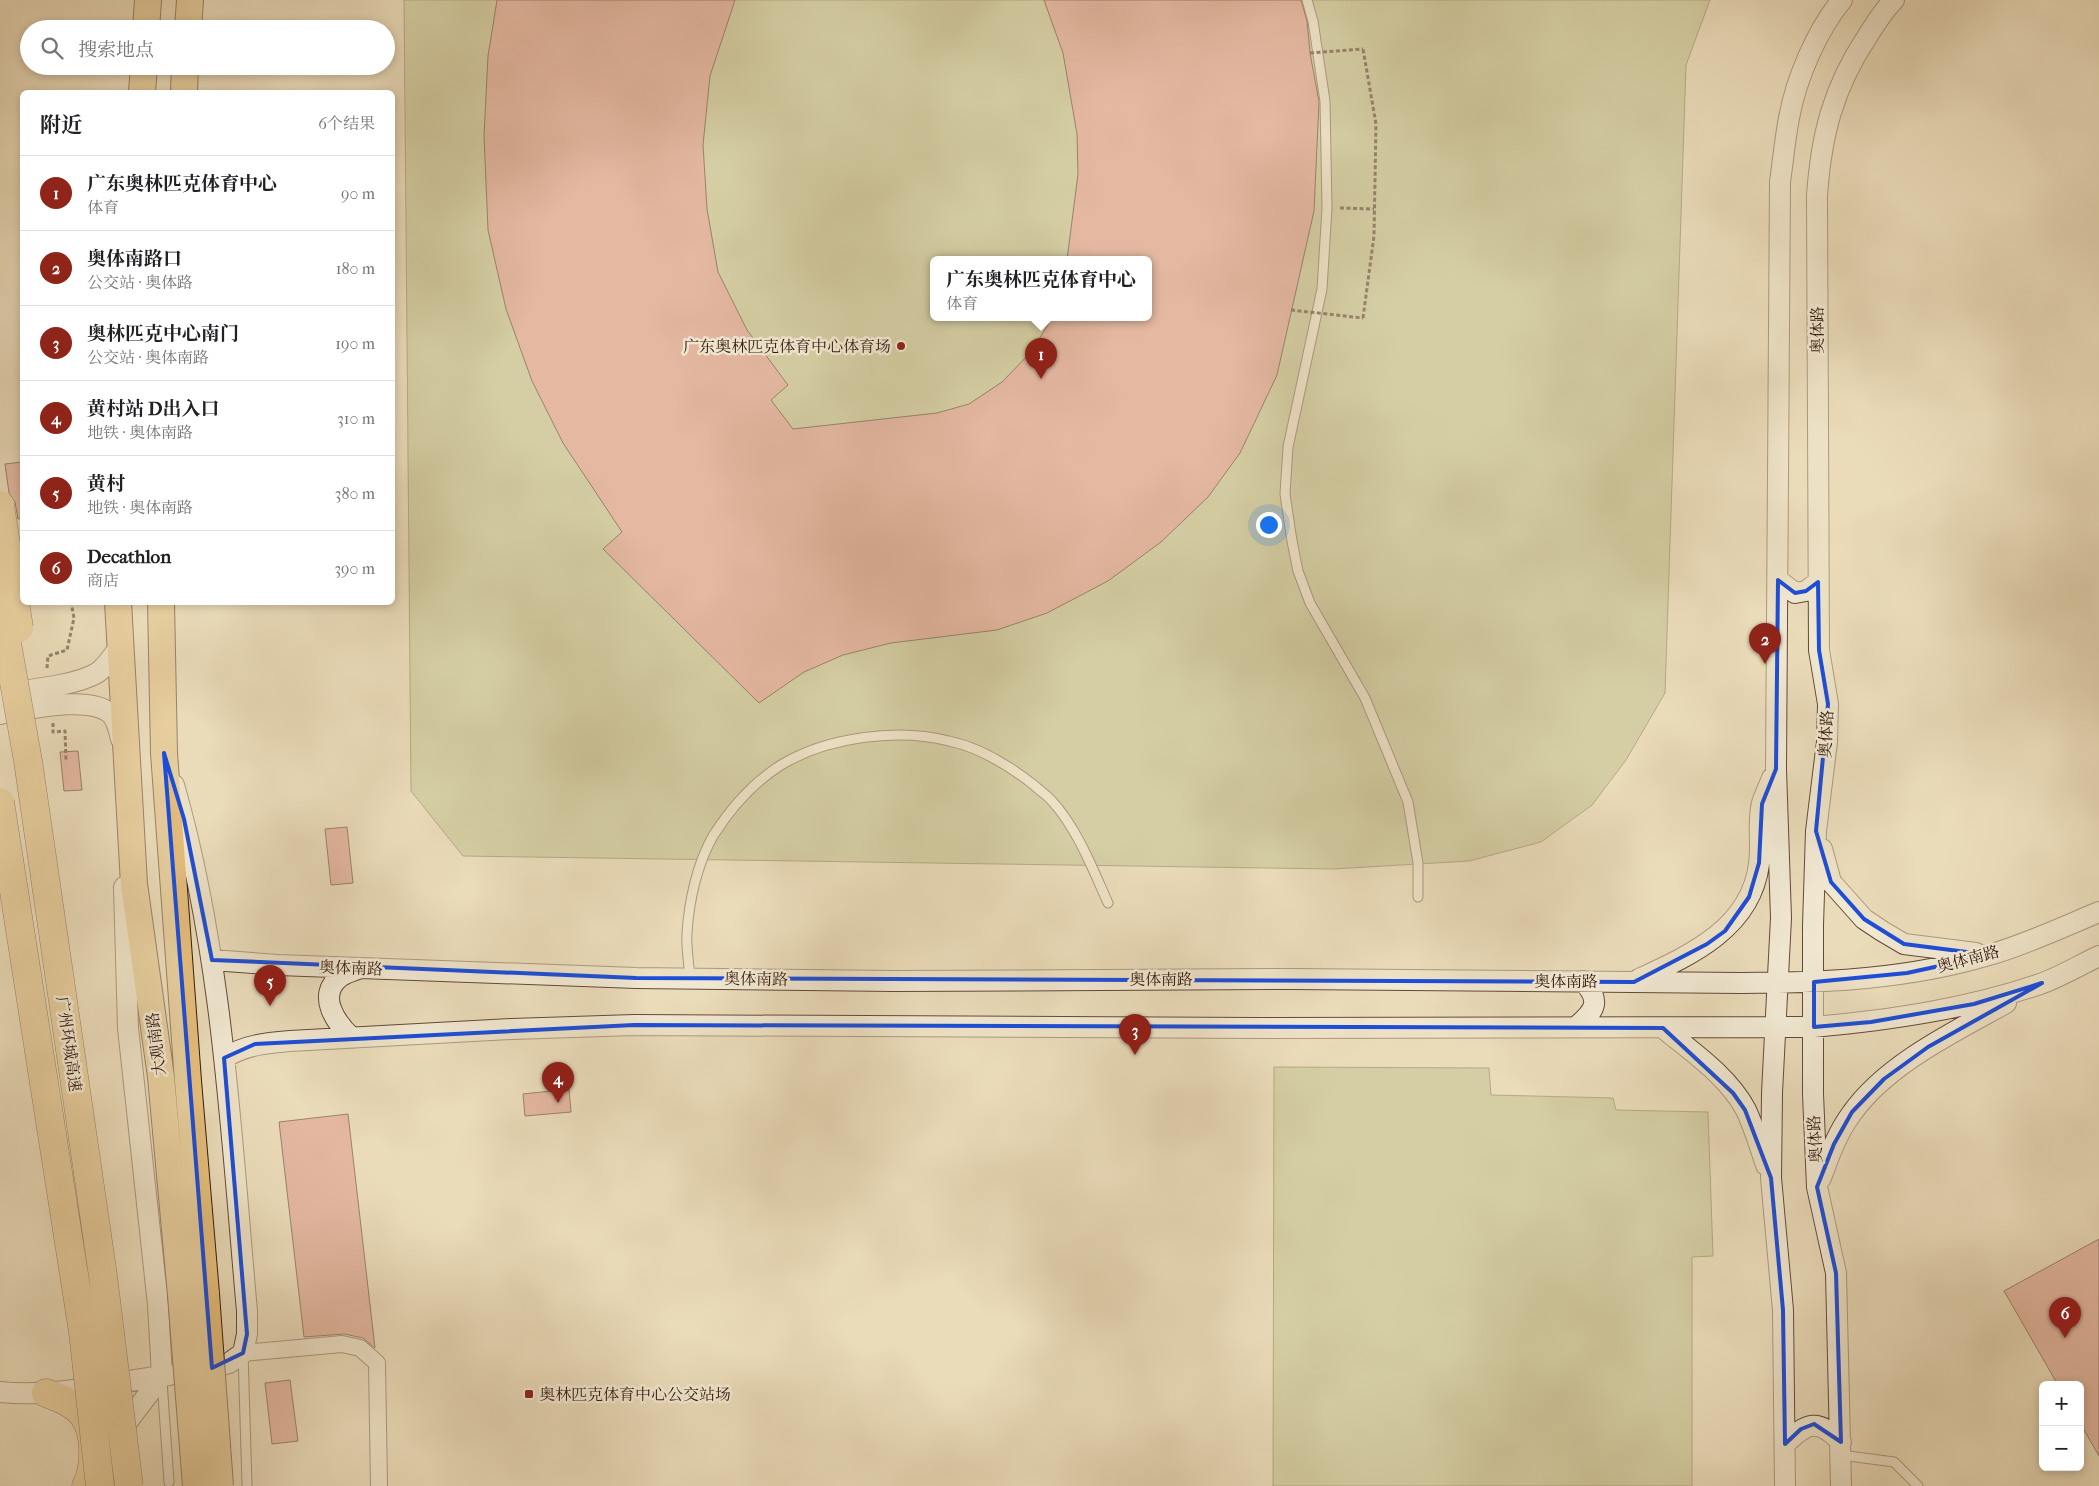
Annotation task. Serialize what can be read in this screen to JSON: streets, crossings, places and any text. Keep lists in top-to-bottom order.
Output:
{
  "streets": {
    "highway": ["广州环城高速"],
    "main road": ["大观南路"],
    "street": ["奥体路", "奥体南路"]
  },
  "crossings": [
    ["奥体路", "奥体南路"]
  ],
  "places": {
    "other": ["广东奥林匹克体育中心体育场"],
    "transit": ["奥林匹克体育中心公交站场"]
  },
  "page": {
    "search": "搜索地点",
    "heading": ["附近", "6个结果"],
    "list": [
      {
        "mark": "1",
        "name": "广东奥林匹克体育中心",
        "note": "体育",
        "value": "90 m"
      },
      {
        "mark": "2",
        "name": "奥体南路口",
        "note": "公交站 · 奥体路",
        "value": "180 m"
      },
      {
        "mark": "3",
        "name": "奥林匹克中心南门",
        "note": "公交站 · 奥体南路",
        "value": "190 m"
      },
      {
        "mark": "4",
        "name": "黄村站 D出入口",
        "note": "地铁 · 奥体南路",
        "value": "310 m"
      },
      {
        "mark": "5",
        "name": "黄村",
        "note": "地铁 · 奥体南路",
        "value": "380 m"
      },
      {
        "mark": "6",
        "name": "Decathlon",
        "note": "商店",
        "value": "390 m"
      }
    ],
    "popup": ["广东奥林匹克体育中心", "体育"],
    "pins": [
      "1",
      "2",
      "5",
      "3",
      "4",
      "6"
    ],
    "map_buttons": ["+", "−"]
  }
}
